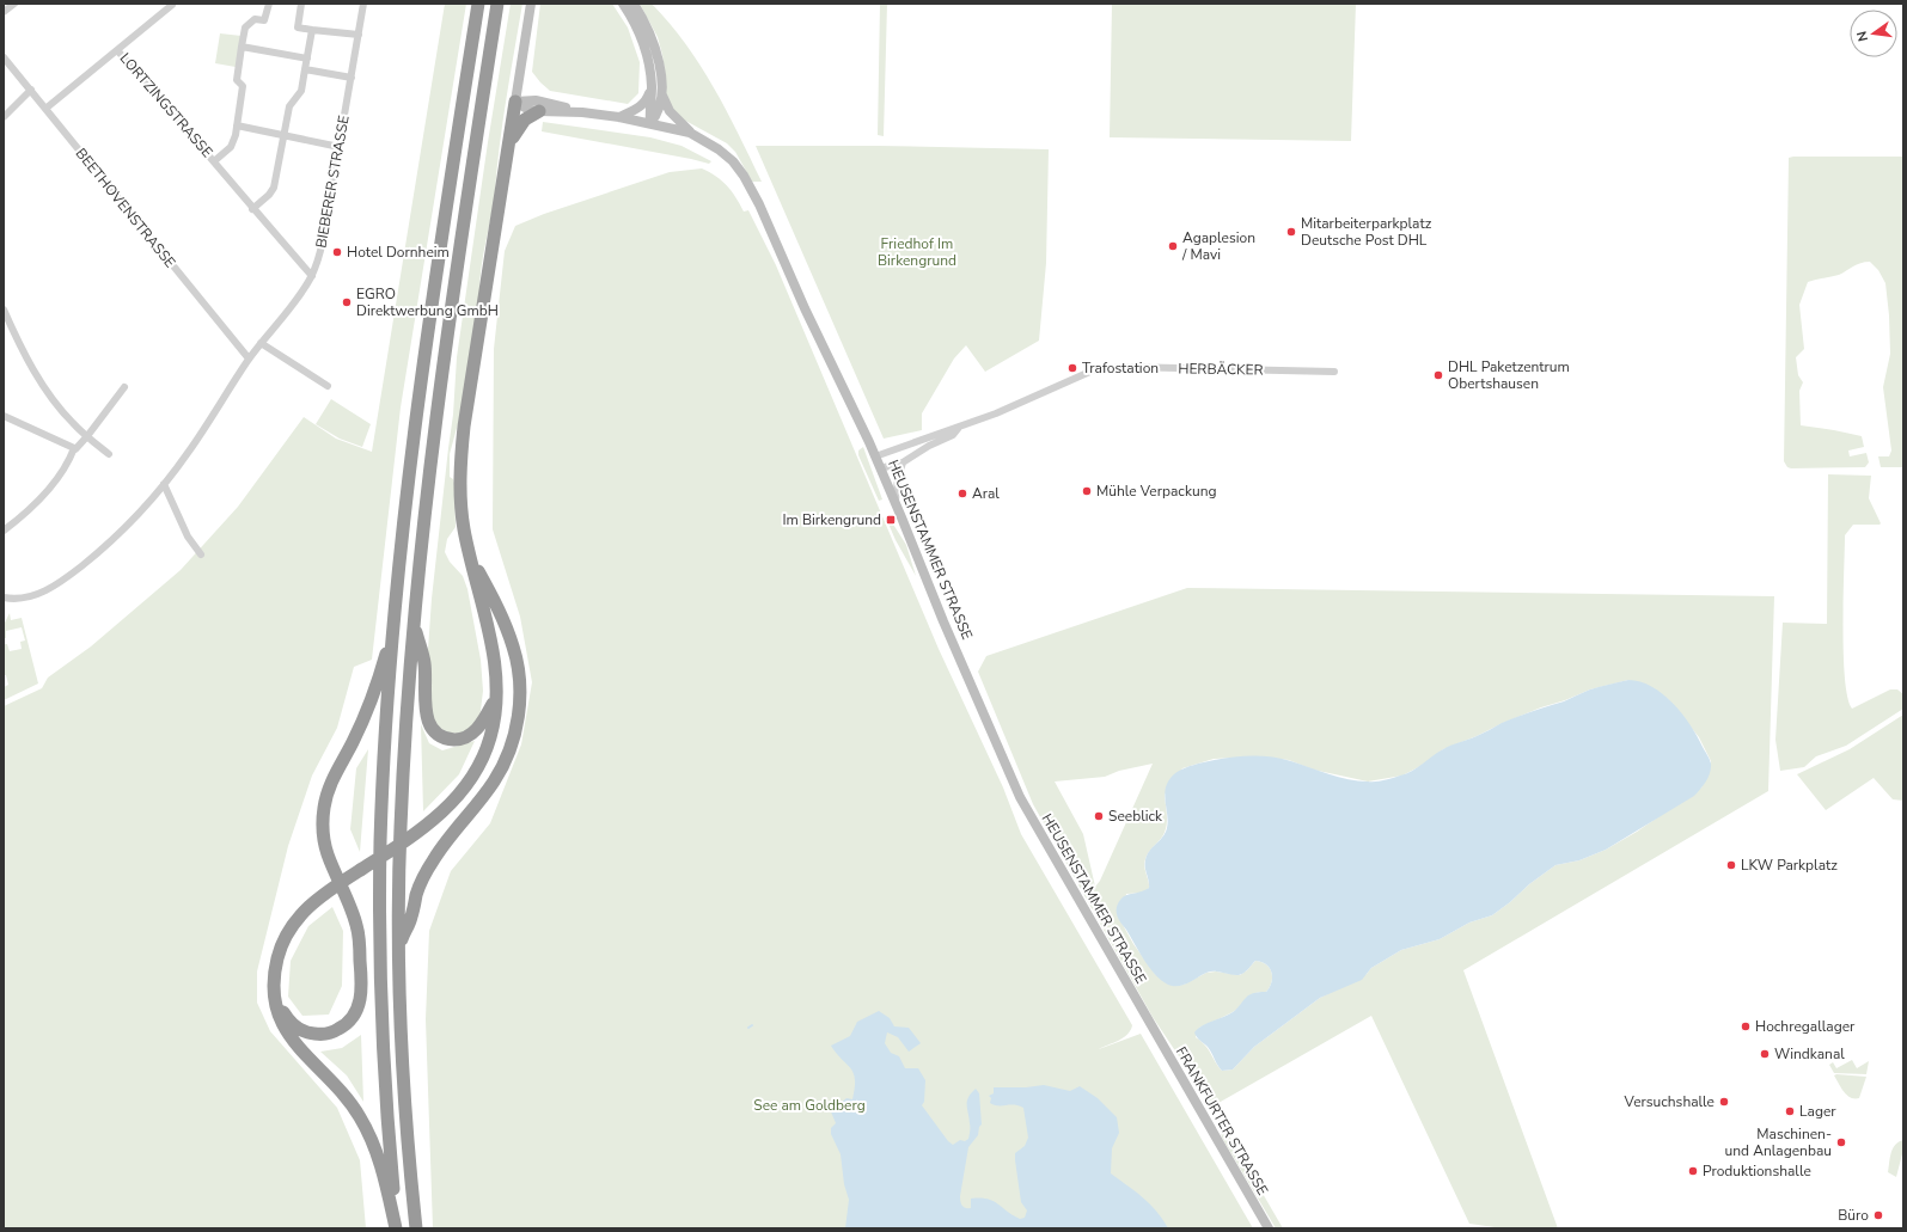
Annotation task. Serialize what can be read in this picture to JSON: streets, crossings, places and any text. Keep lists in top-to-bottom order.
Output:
{
  "streets": {
    "main road": ["HEUSENSTAMMER STRASSE", "FRANKFURTER STRASSE"],
    "street": [
      "LORTZINGSTRASSE",
      "BIEBERER STRASSE",
      "BEETHOVENSTRASSE",
      "HERBÄCKER"
    ]
  },
  "crossings": [
    ["LORTZINGSTRASSE", "BIEBERER STRASSE"],
    ["BIEBERER STRASSE", "BEETHOVENSTRASSE"],
    ["HEUSENSTAMMER STRASSE", "FRANKFURTER STRASSE"]
  ],
  "parks": ["Friedhof Im Birkengrund", "See am Goldberg"],
  "places": {
    "other": [
      "Mitarbeiterparkplatz Deutsche Post DHL",
      "Agaplesion / Mavi",
      "Hotel Dornheim",
      "EGRO Direktwerbung GmbH",
      "Trafostation",
      "DHL Paketzentrum Obertshausen",
      "Mühle Verpackung",
      "Aral",
      "Seeblick",
      "LKW Parkplatz",
      "Hochregallager",
      "Windkanal",
      "Versuchshalle",
      "Lager",
      "Maschinen- und Anlagenbau",
      "Produktionshalle",
      "Büro"
    ],
    "transit": ["Im Birkengrund"]
  },
  "north": "left"
}
